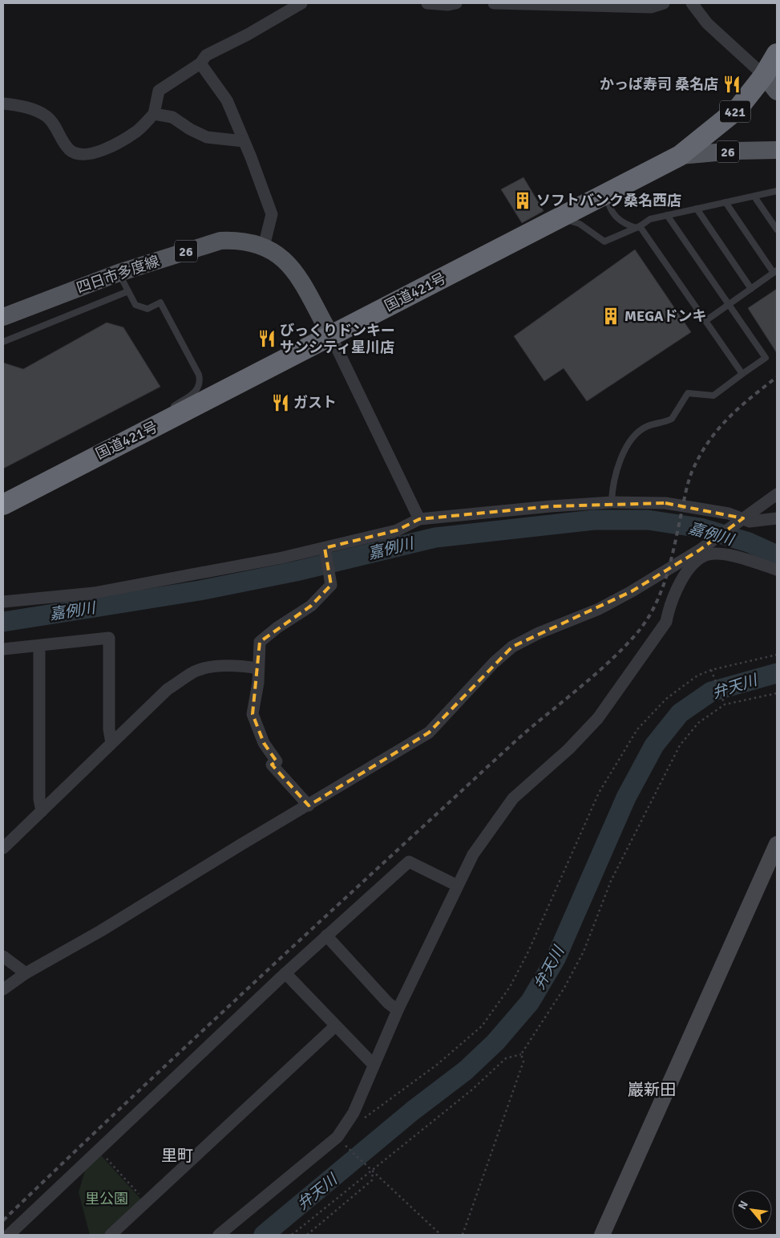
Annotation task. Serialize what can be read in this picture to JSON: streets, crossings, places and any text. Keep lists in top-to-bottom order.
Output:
{
  "streets": {
    "highway": ["421", "国道421号"],
    "main road": ["26", "四日市多度線"]
  },
  "crossings": [
    ["26", "国道421号"],
    ["四日市多度線", "国道421号"]
  ],
  "districts": ["巖新田", "里町"],
  "water": ["嘉例川", "弁天川"],
  "parks": ["里公園"],
  "places": {
    "restaurant": ["かっぱ寿司 桑名店", "びっくりドンキー サンシティ星川店", "ガスト"],
    "building": ["ソフトバンク桑名西店", "MEGAドンキ"]
  },
  "north": "top left"
}
